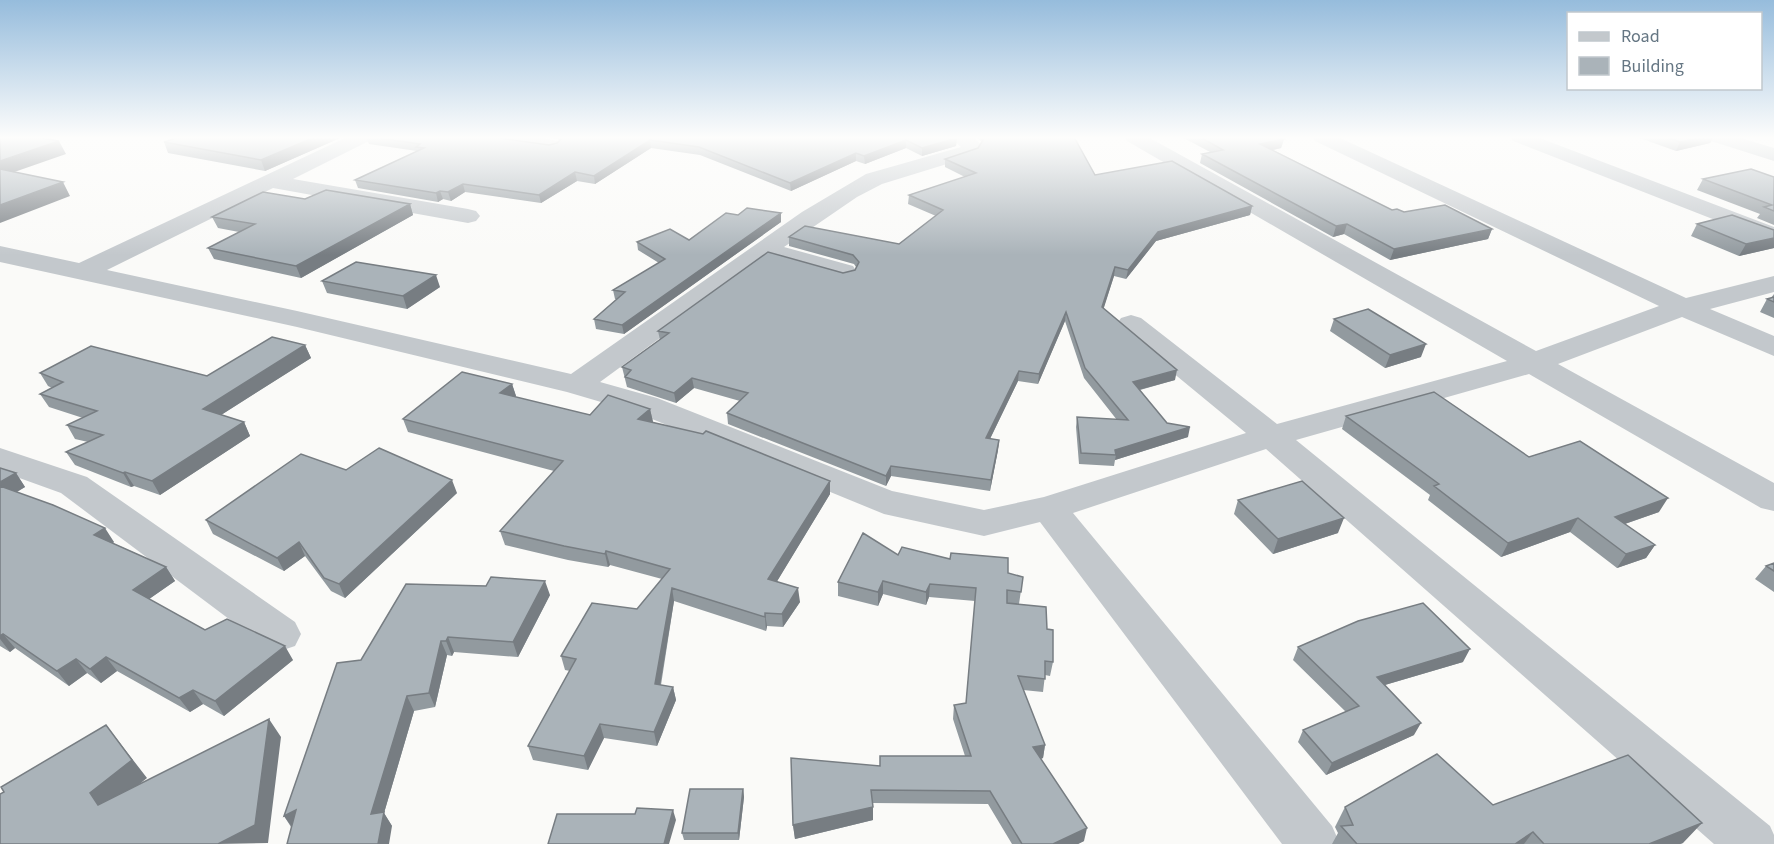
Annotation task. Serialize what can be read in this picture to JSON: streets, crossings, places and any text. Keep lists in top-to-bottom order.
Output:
{
  "legend": ["Road", "Building"]
}
